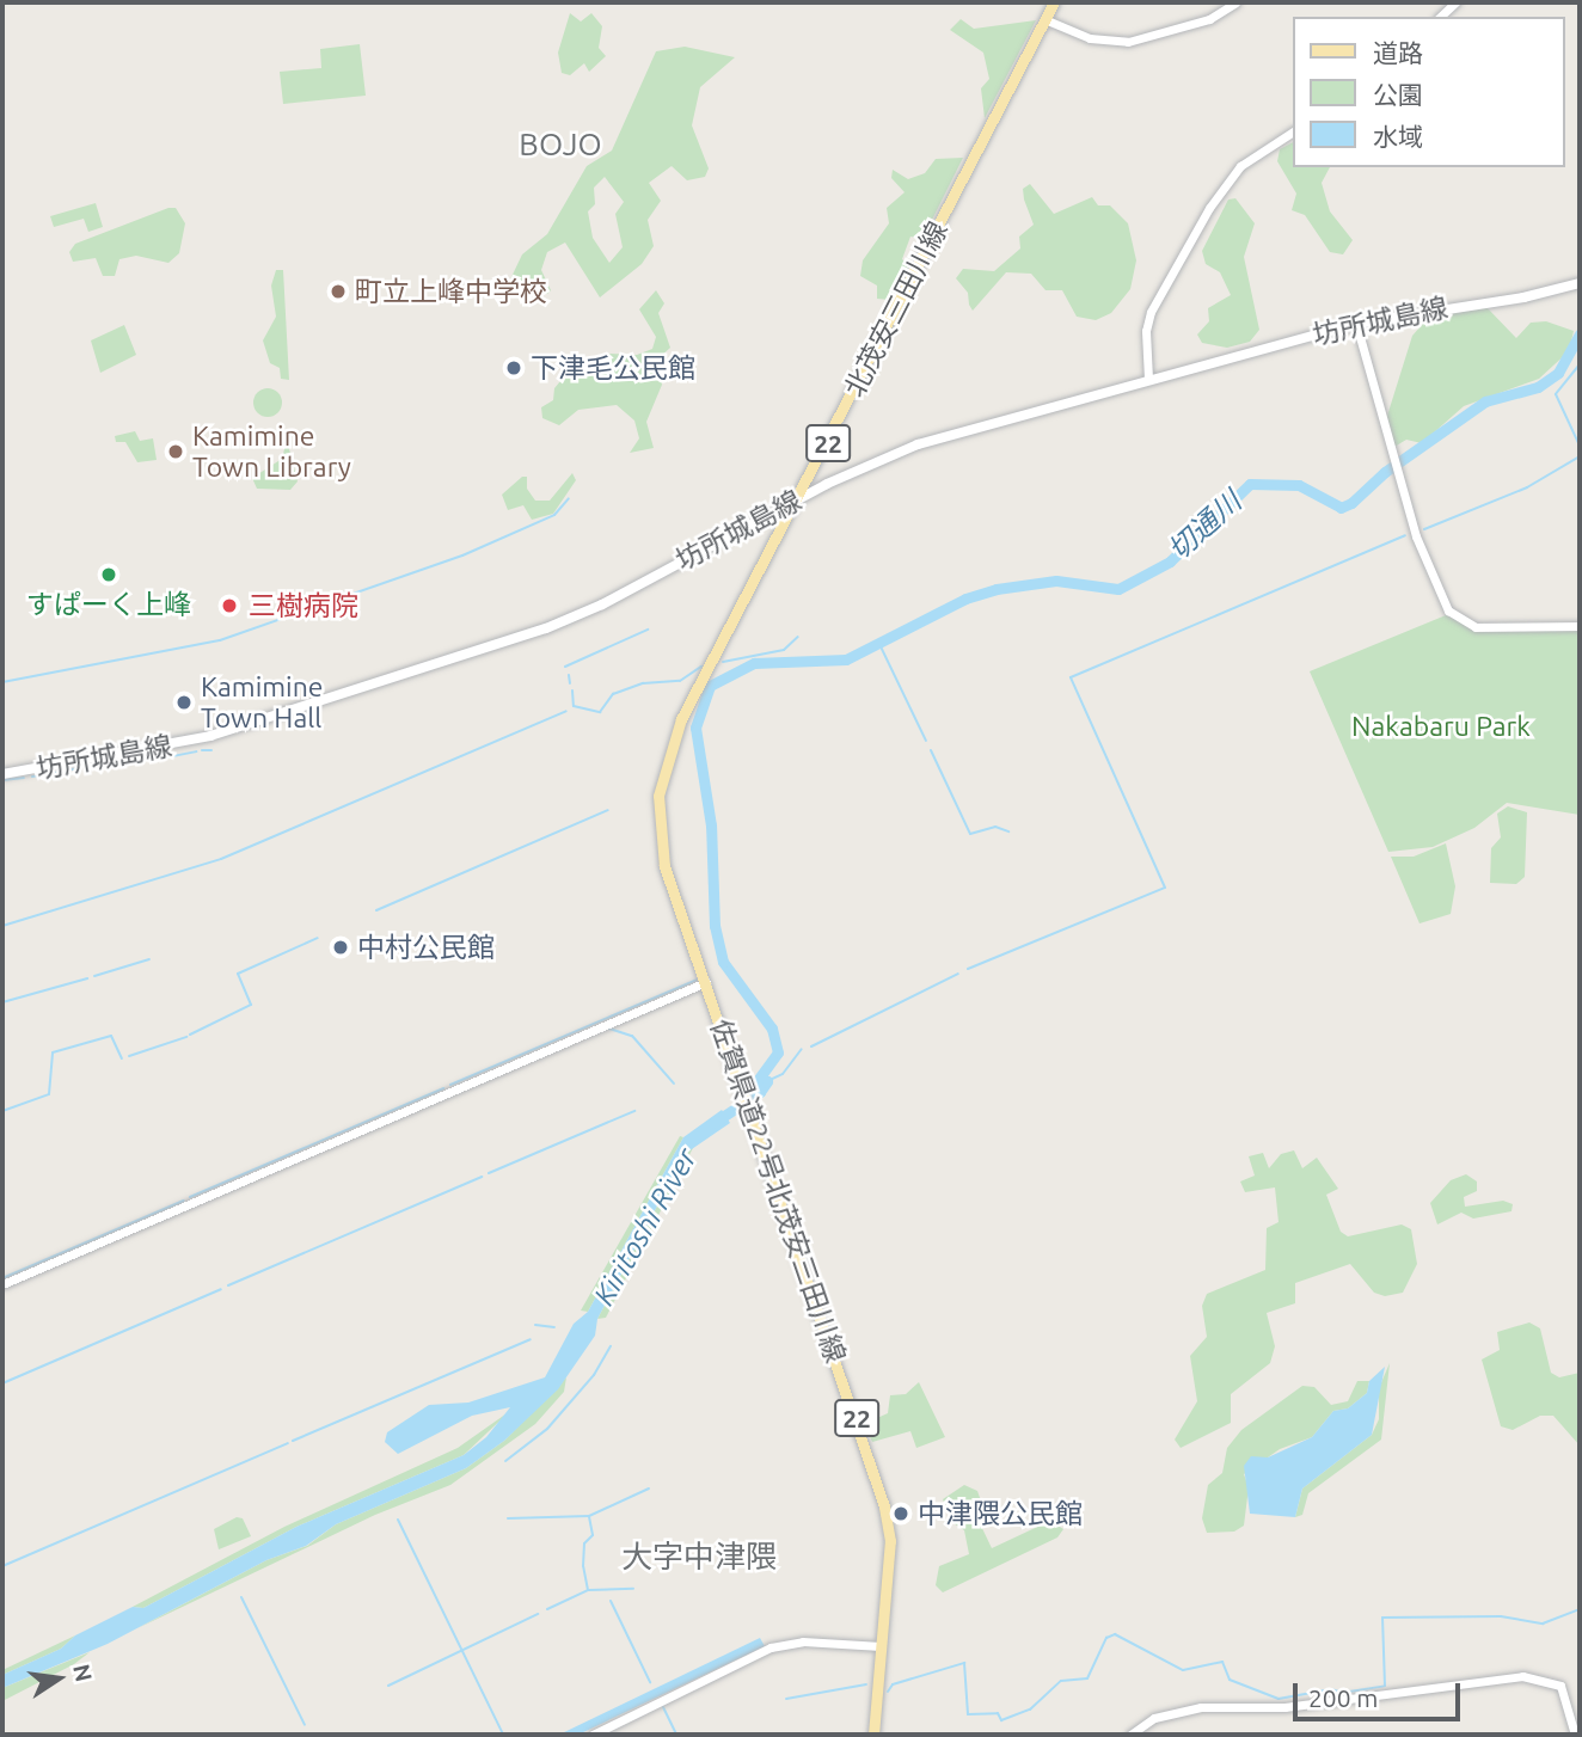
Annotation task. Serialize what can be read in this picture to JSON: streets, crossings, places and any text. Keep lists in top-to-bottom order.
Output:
{
  "streets": {
    "main road": [
      "北茂安三田川線",
      "坊所城島線",
      "22",
      "佐賀県道22号北茂安三田川線"
    ]
  },
  "crossings": [
    ["北茂安三田川線", "坊所城島線"],
    ["北茂安三田川線", "佐賀県道22号北茂安三田川線"]
  ],
  "districts": ["BOJO", "大字中津隈"],
  "water": ["切通川", "Kiritoshi River"],
  "parks": ["Nakabaru Park"],
  "places": [
    "町立上峰中学校",
    "下津毛公民館",
    "Kamimine Town Library",
    "すぱーく上峰",
    "三樹病院",
    "Kamimine Town Hall",
    "中村公民館",
    "中津隈公民館"
  ],
  "legend": ["道路", "公園", "水域"],
  "scale_bar": "200 m",
  "north": "right"
}
